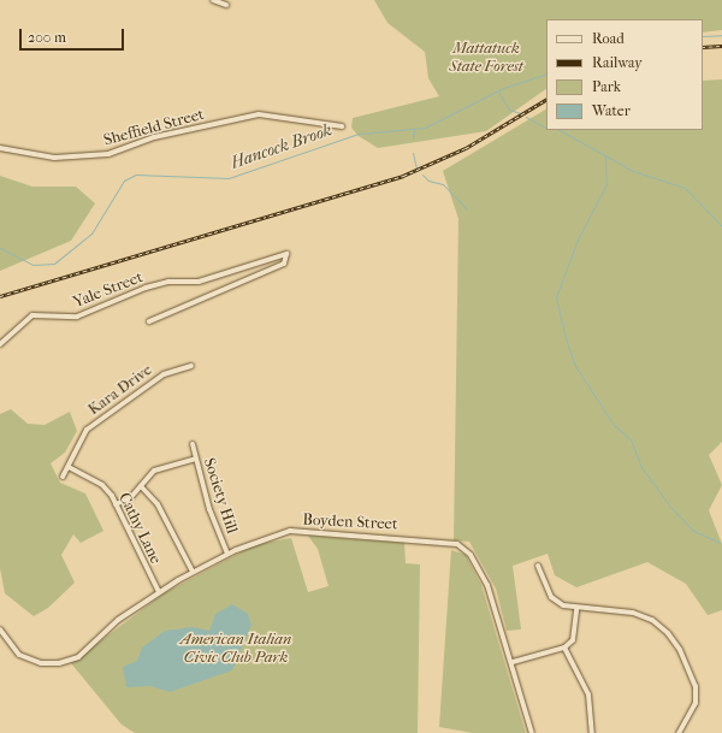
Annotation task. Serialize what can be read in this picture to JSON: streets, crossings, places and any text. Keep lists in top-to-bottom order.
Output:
{
  "streets": {
    "street": [
      "Sheffield Street",
      "Yale Street",
      "Kara Drive",
      "Society Hill",
      "Boyden Street",
      "Cathy Lane"
    ]
  },
  "crossings": [
    ["Kara Drive", "Cathy Lane"],
    ["Society Hill", "Boyden Street"],
    ["Boyden Street", "Cathy Lane"]
  ],
  "water": ["Hancock Brook"],
  "parks": ["Mattatuck State Forest", "American Italian Civic Club Park"],
  "legend": [
    "Road",
    "Railway",
    "Park",
    "Water"
  ],
  "scale_bar": "200 m"
}
